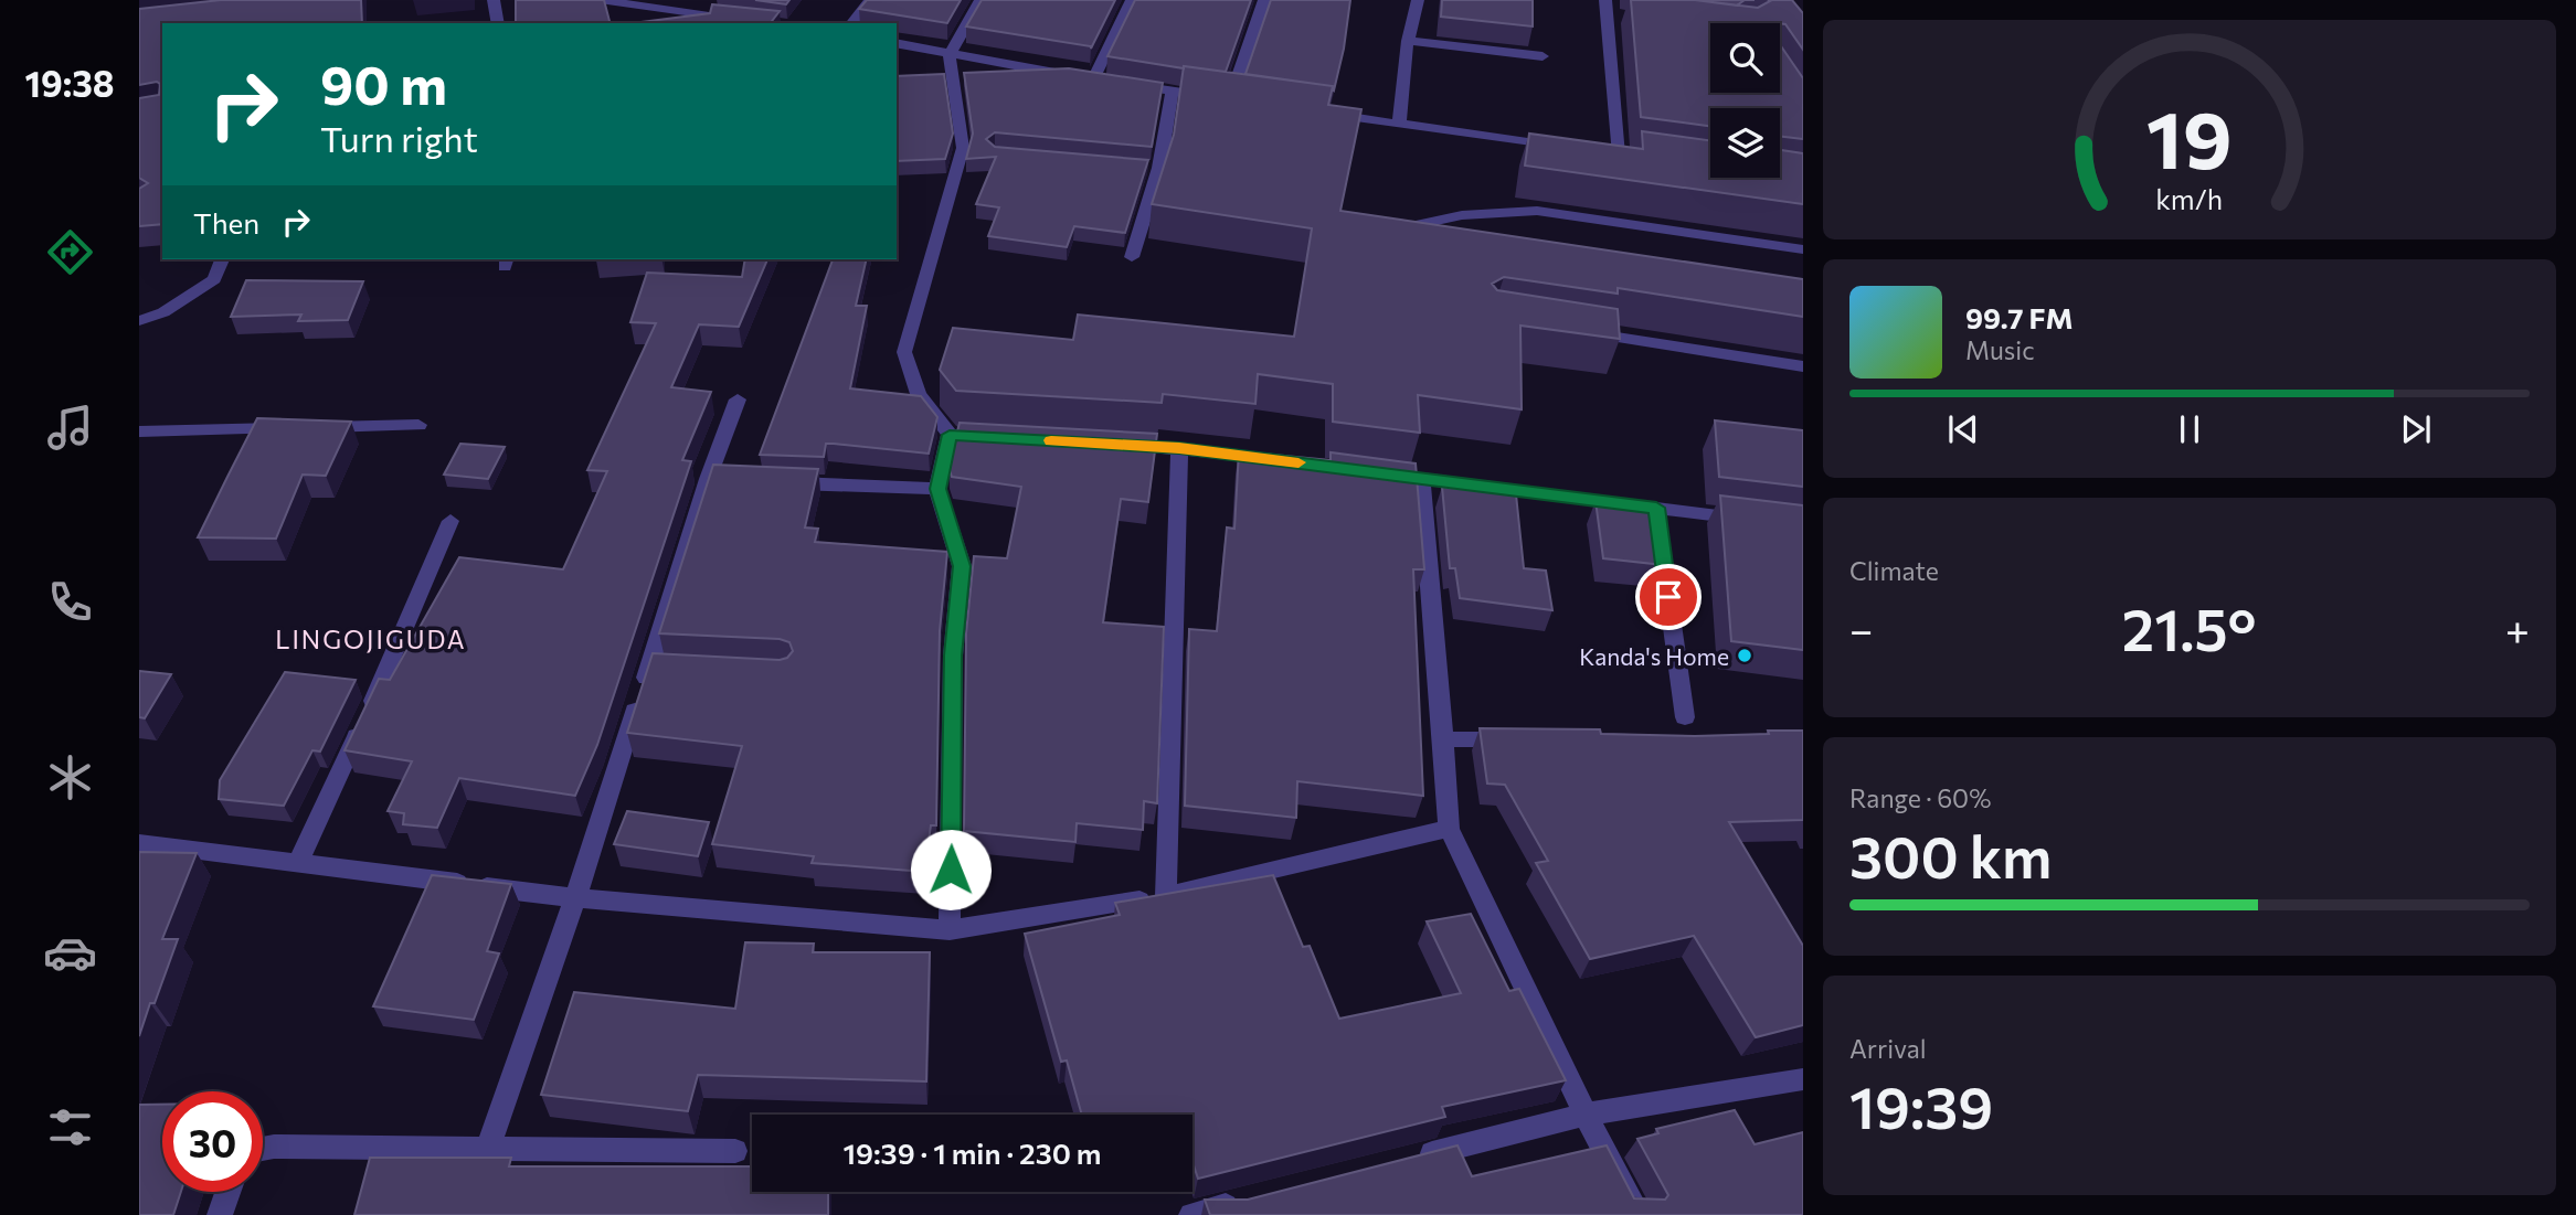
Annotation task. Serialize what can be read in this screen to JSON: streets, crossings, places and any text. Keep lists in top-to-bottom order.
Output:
{
  "districts": ["LINGOJIGUDA"],
  "places": ["Kanda's Home"],
  "page": {
    "tabs": "19:38",
    "turn": ["90 m", "Turn right"],
    "then": "Then",
    "song": ["99.7 FM", "Music"],
    "tile": [
      "Climate",
      ["Range · 60%", "300 km"],
      ["Arrival", "19:39"]
    ],
    "heat": ["−", "21.5°", "+"],
    "limit": "30",
    "trip": "19:39 · 1 min · 230 m",
    "gauge": ["19", "km/h"]
  }
}
